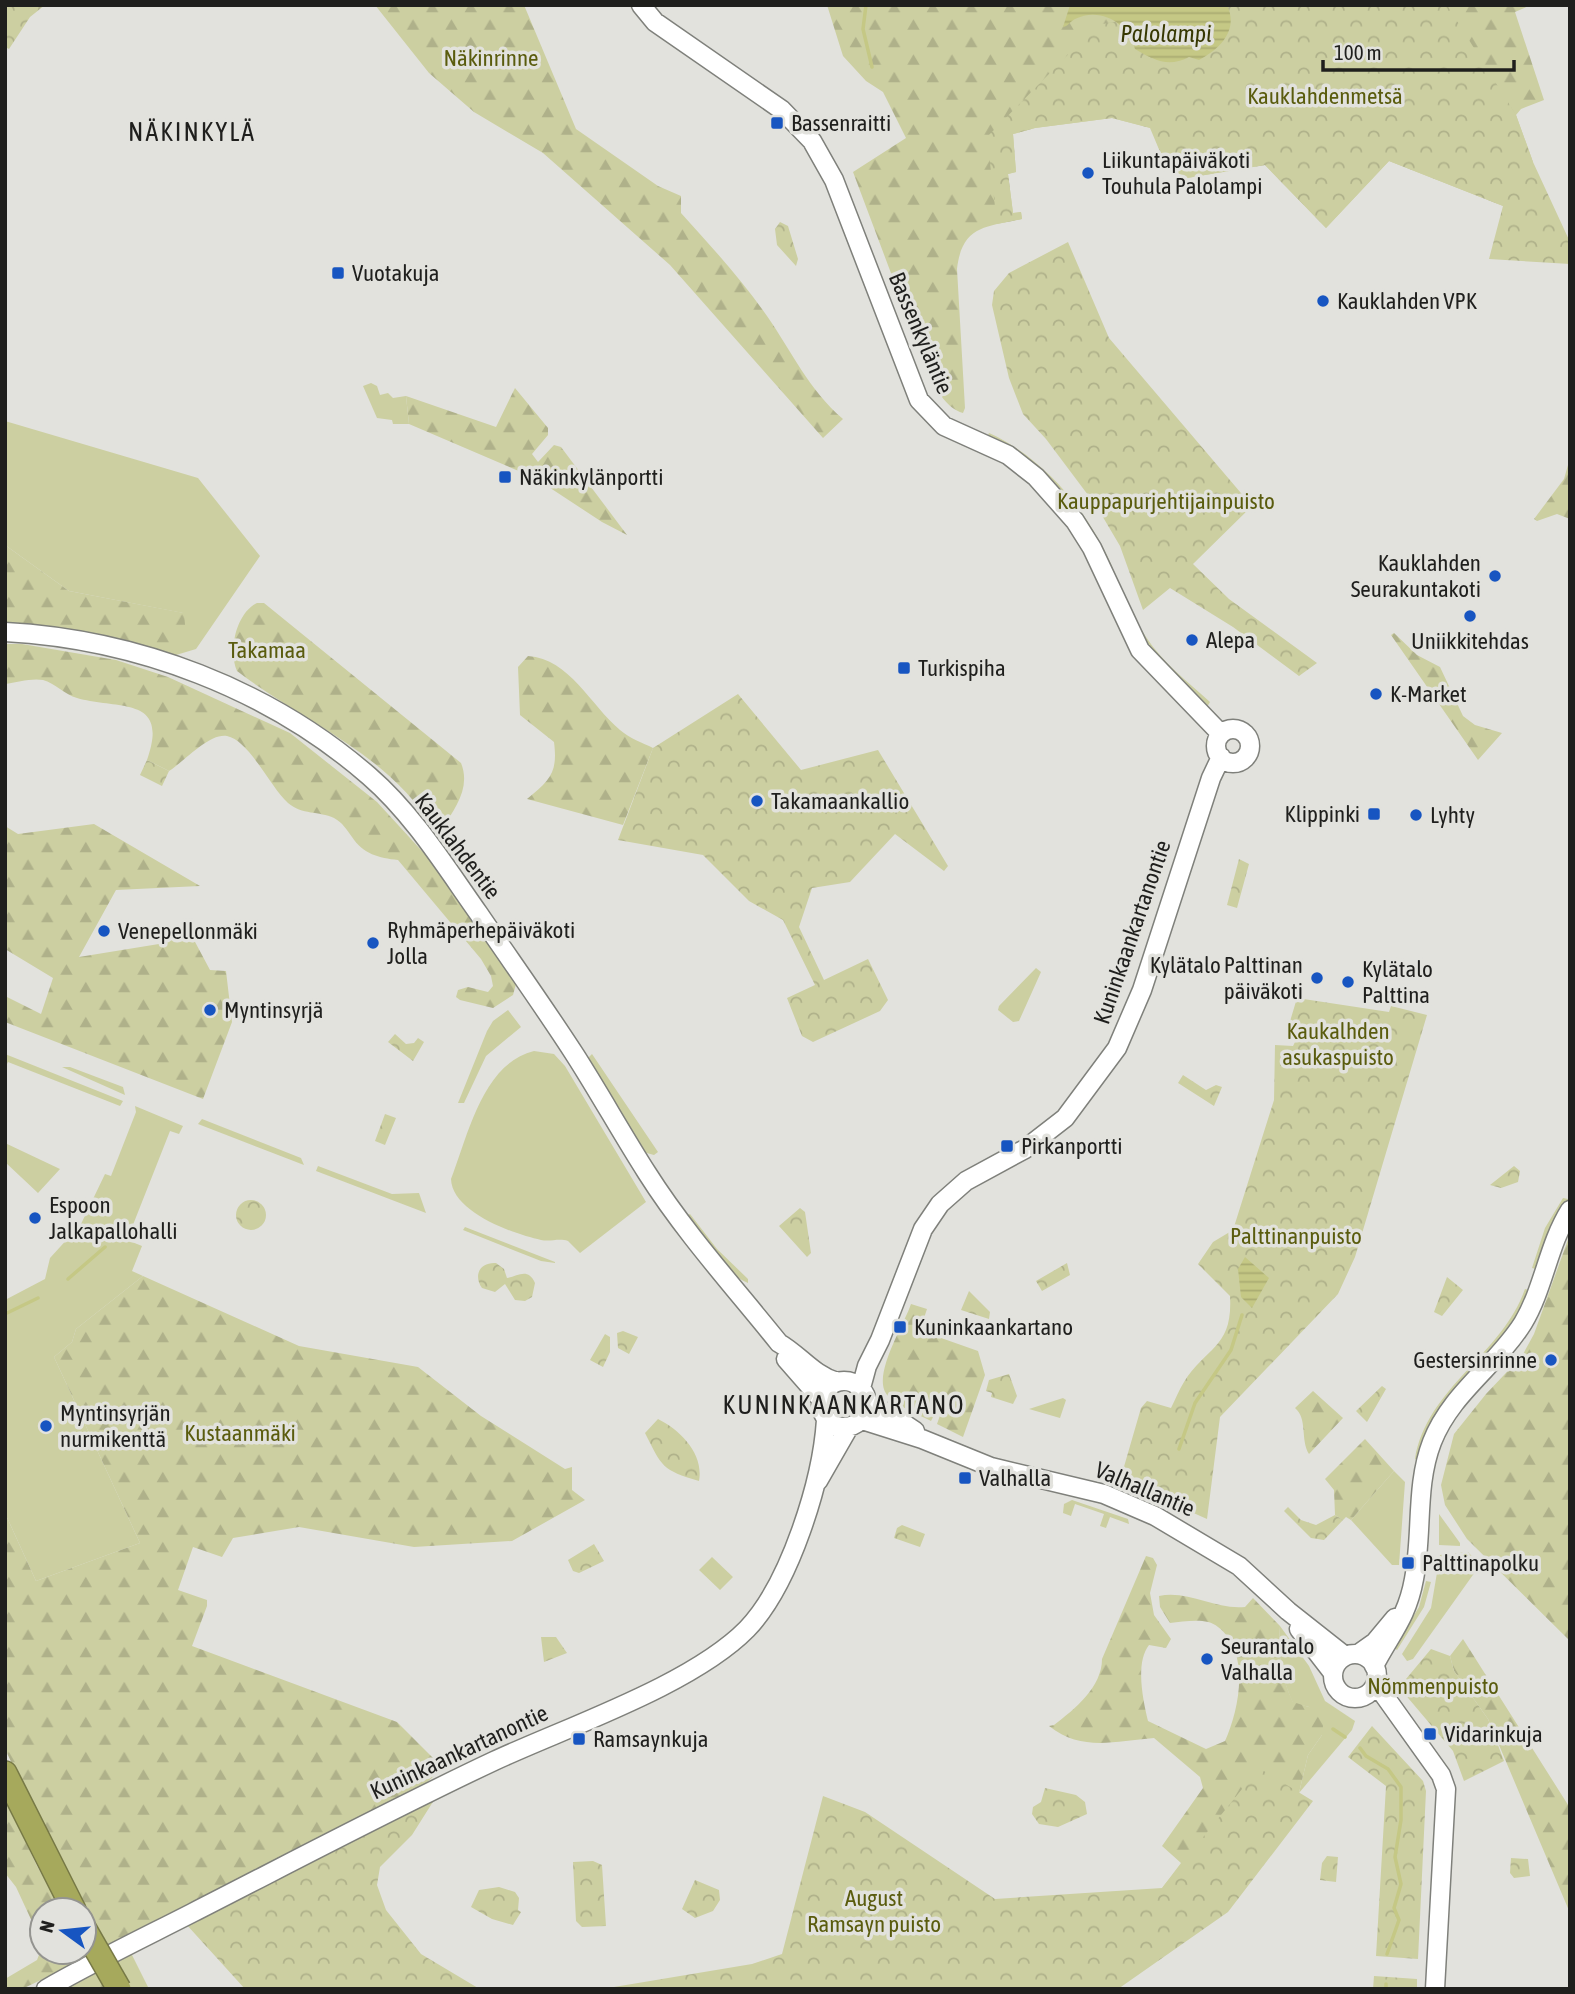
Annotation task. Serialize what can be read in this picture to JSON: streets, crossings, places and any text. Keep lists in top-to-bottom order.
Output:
{
  "streets": {
    "street": [
      "Bassenkyläntie",
      "Kauklahdentie",
      "Kuninkaankartanontie",
      "Valhallantie"
    ]
  },
  "crossings": [
    ["Bassenkyläntie", "Kuninkaankartanontie"],
    ["Kauklahdentie", "Kuninkaankartanontie"],
    ["Kauklahdentie", "Valhallantie"],
    ["Kuninkaankartanontie", "Valhallantie"]
  ],
  "districts": ["NÄKINKYLÄ", "KUNINKAANKARTANO"],
  "water": ["Palolampi"],
  "parks": [
    "Näkinrinne",
    "Kauklahdenmetsä",
    "Kauppapurjehtijainpuisto",
    "Takamaa",
    "Kaukalhden asukaspuisto",
    "Palttinanpuisto",
    "Kustaanmäki",
    "Nõmmenpuisto",
    "August Ramsayn puisto"
  ],
  "places": {
    "transit": [
      "Bassenraitti",
      "Vuotakuja",
      "Näkinkylänportti",
      "Turkispiha",
      "Klippinki",
      "Pirkanportti",
      "Kuninkaankartano",
      "Valhalla",
      "Palttinapolku",
      "Vidarinkuja",
      "Ramsaynkuja"
    ],
    "other": [
      "Liikuntapäiväkoti Touhula Palolampi",
      "Kauklahden VPK",
      "Kauklahden Seurakuntakoti",
      "Uniikkitehdas",
      "Alepa",
      "K-Market",
      "Takamaankallio",
      "Lyhty",
      "Venepellonmäki",
      "Ryhmäperhepäiväkoti Jolla",
      "Kylätalo Palttinan päiväkoti",
      "Kylätalo Palttina",
      "Myntinsyrjä",
      "Espoon Jalkapallohalli",
      "Gestersinrinne",
      "Myntinsyrjän nurmikenttä",
      "Seurantalo Valhalla"
    ]
  },
  "scale_bar": "100 m",
  "north": "left"
}
